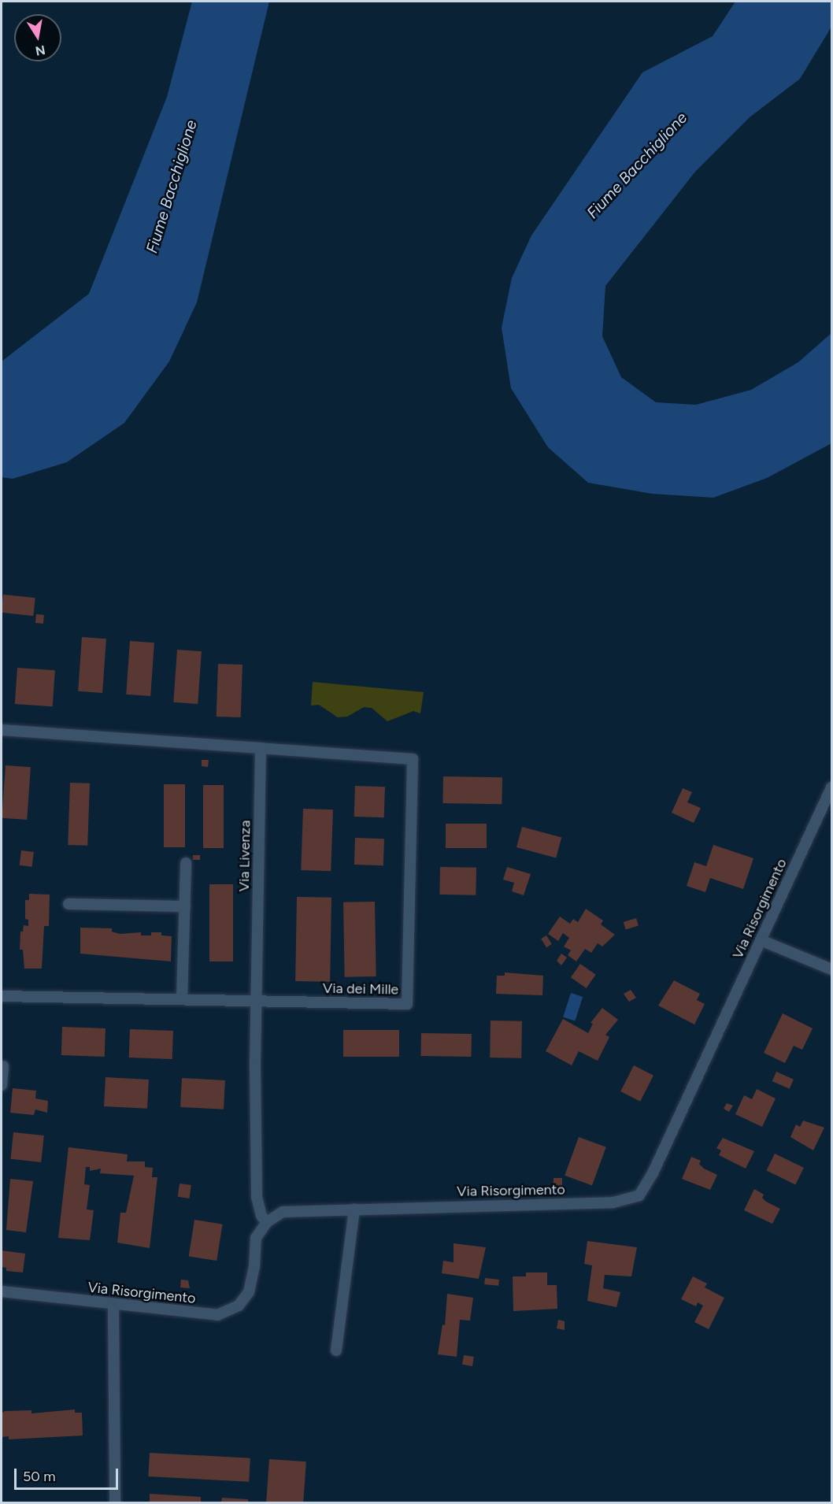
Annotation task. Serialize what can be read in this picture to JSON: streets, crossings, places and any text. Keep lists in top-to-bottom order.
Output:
{
  "streets": {
    "street": ["Via Livenza", "Via Risorgimento", "Via dei Mille"]
  },
  "crossings": [
    ["Via Livenza", "Via Risorgimento"],
    ["Via Livenza", "Via dei Mille"]
  ],
  "water": ["Fiume Bacchiglione"],
  "scale_bar": "50 m",
  "north": "bottom"
}
